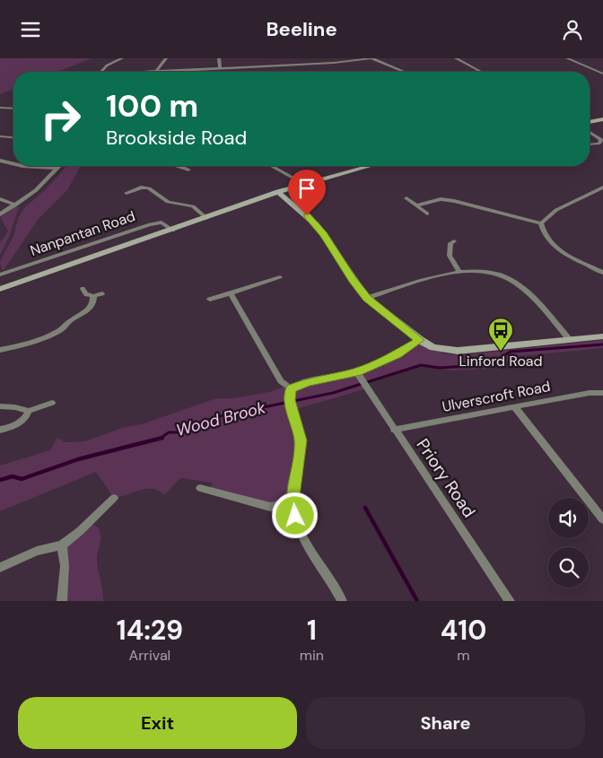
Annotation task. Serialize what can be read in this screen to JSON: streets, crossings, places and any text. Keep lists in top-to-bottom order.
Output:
{
  "streets": {
    "street": ["Nanpantan Road", "Ulverscroft Road", "Priory Road"]
  },
  "crossings": [
    ["Ulverscroft Road", "Priory Road"]
  ],
  "water": ["Wood Brook"],
  "places": {
    "bus stop": ["Linford Road"]
  },
  "page": {
    "header": "Beeline",
    "turn": ["100 m", "Brookside Road"],
    "eta": [
      "14:29",
      "Arrival",
      "1",
      "min",
      "410",
      "m"
    ],
    "buttons": ["Exit", "Share"]
  }
}
